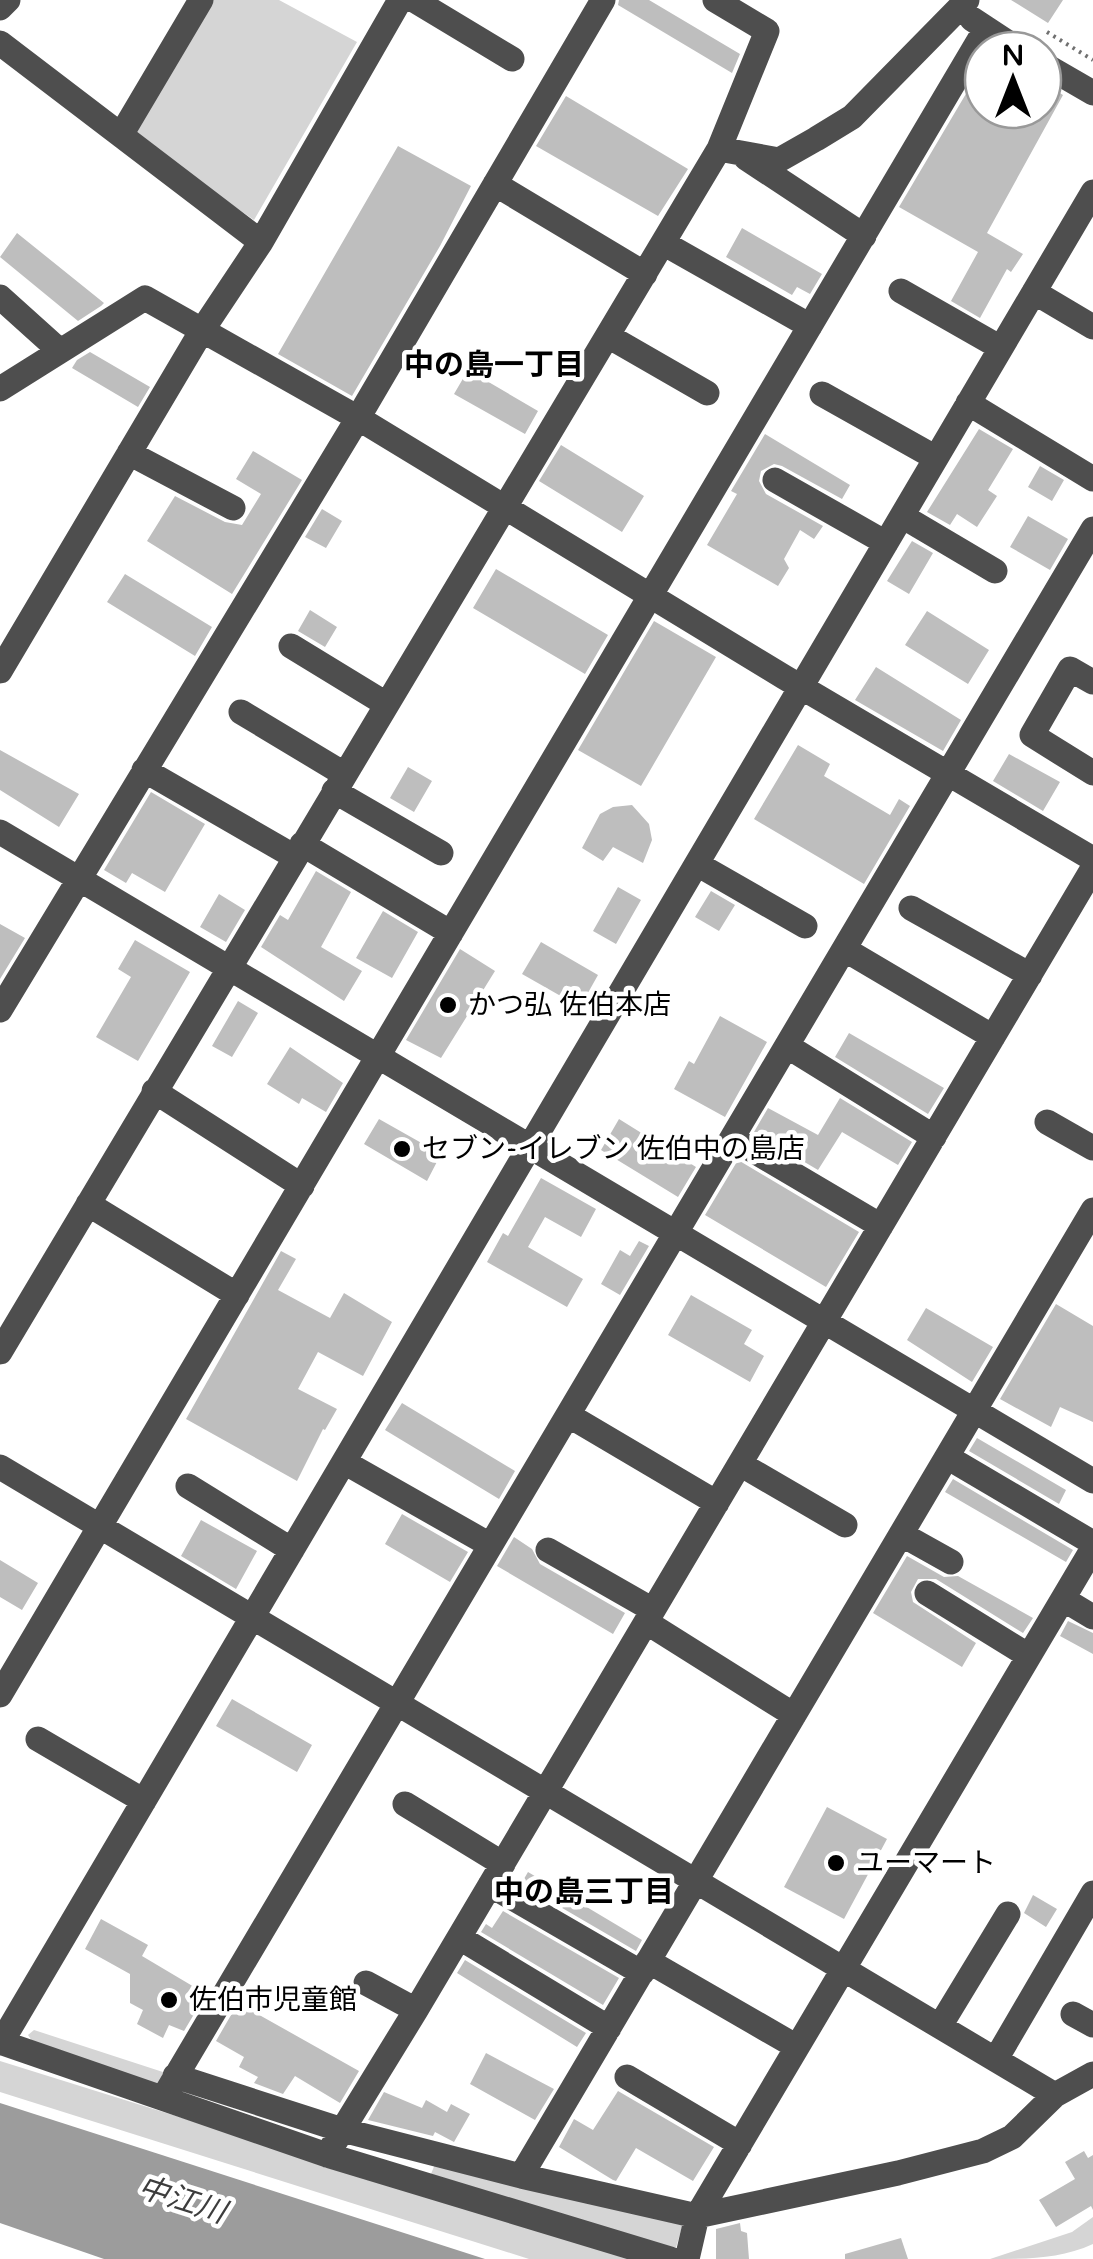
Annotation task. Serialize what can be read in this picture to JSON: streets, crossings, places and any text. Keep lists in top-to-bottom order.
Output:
{
  "districts": ["中の島一丁目", "中の島三丁目"],
  "water": ["中江川"],
  "places": [
    "かつ弘 佐伯本店",
    "セブン-イレブン 佐伯中の島店",
    "ユーマート",
    "佐伯市児童館"
  ],
  "north": "top"
}
